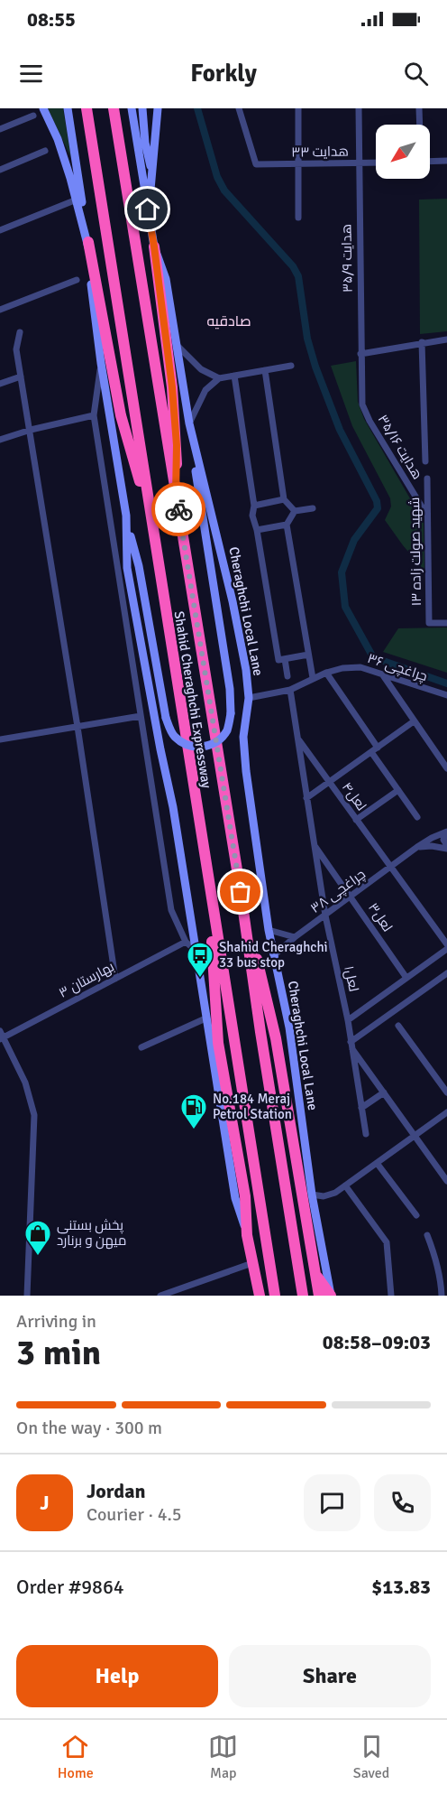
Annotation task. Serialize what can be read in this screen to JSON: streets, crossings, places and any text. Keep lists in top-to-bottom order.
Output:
{
  "streets": {
    "highway": ["Shahid Cheraghchi Expressway"],
    "main road": ["Cheraghchi Local Lane"],
    "street": [
      "هدایت ۳۳",
      "هدایت ۳۵/۹",
      "هدایت ۳۵/۱۶",
      "شهید صولت زاده ۱۳",
      "چراغچی ۳۶",
      "لعل۴",
      "چراغچی ۳۸",
      "لعل۳",
      "لعل۱",
      "بهارستان ۳"
    ]
  },
  "crossings": [
    ["هدایت ۳۳", "هدایت ۳۵/۹"],
    ["هدایت ۳۵/۹", "هدایت ۳۵/۱۶"],
    ["هدایت ۳۵/۱۶", "شهید صولت زاده ۱۳"],
    ["Cheraghchi Local Lane", "چراغچی ۳۶"],
    ["Cheraghchi Local Lane", "چراغچی ۳۸"],
    ["چراغچی ۳۶", "لعل۱"],
    ["لعل۴", "چراغچی ۳۸"],
    ["لعل۴", "لعل۱"],
    ["چراغچی ۳۸", "لعل۳"],
    ["چراغچی ۳۸", "لعل۱"],
    ["لعل۳", "لعل۱"]
  ],
  "districts": ["صادقیه"],
  "places": {
    "bus stop": ["Shahid Cheraghchi 33 bus stop"],
    "fuel station": ["No.184 Meraj Petrol Station"],
    "shop": ["پخش بستنی میهن و برنارد"]
  },
  "north": "bottom left",
  "page": {
    "status": "08:55",
    "header": "Forkly",
    "heading": ["3 min", "Arriving in", "08:58–09:03"],
    "panel": [
      "Jordan",
      "Courier · 4.5",
      "Order #9864",
      "$13.83"
    ],
    "bar": "On the way · 300 m",
    "round": "J",
    "buttons": ["Help", "Share"],
    "tabs": ["Home", "Map", "Saved"]
  }
}
